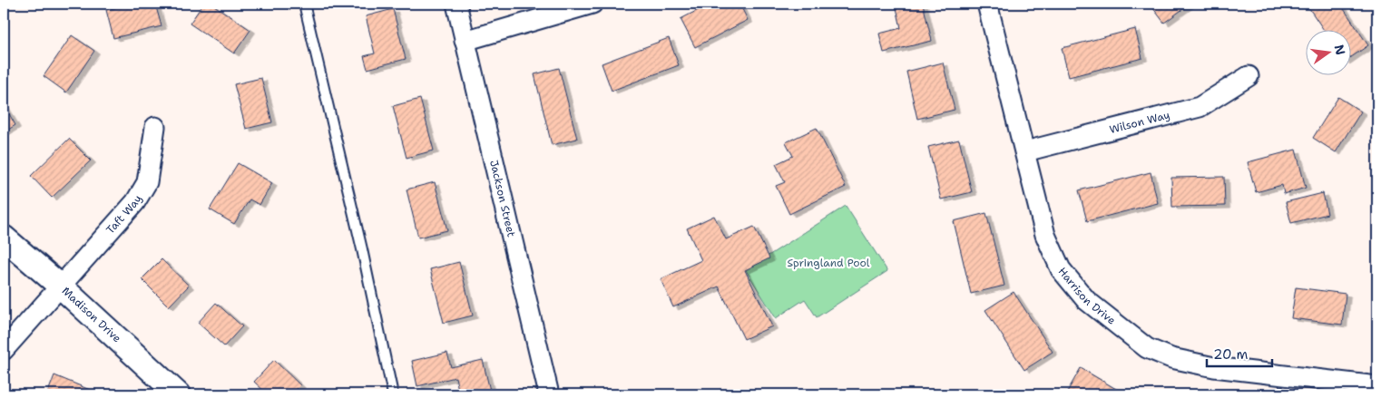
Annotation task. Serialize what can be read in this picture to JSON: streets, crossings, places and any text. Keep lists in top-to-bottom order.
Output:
{
  "streets": {
    "street": [
      "Wilson Way",
      "Jackson Street",
      "Taft Way",
      "Harrison Drive",
      "Madison Drive"
    ]
  },
  "crossings": [
    ["Wilson Way", "Harrison Drive"],
    ["Taft Way", "Madison Drive"]
  ],
  "parks": ["Springland Pool"],
  "scale_bar": "20 m",
  "north": "right"
}
